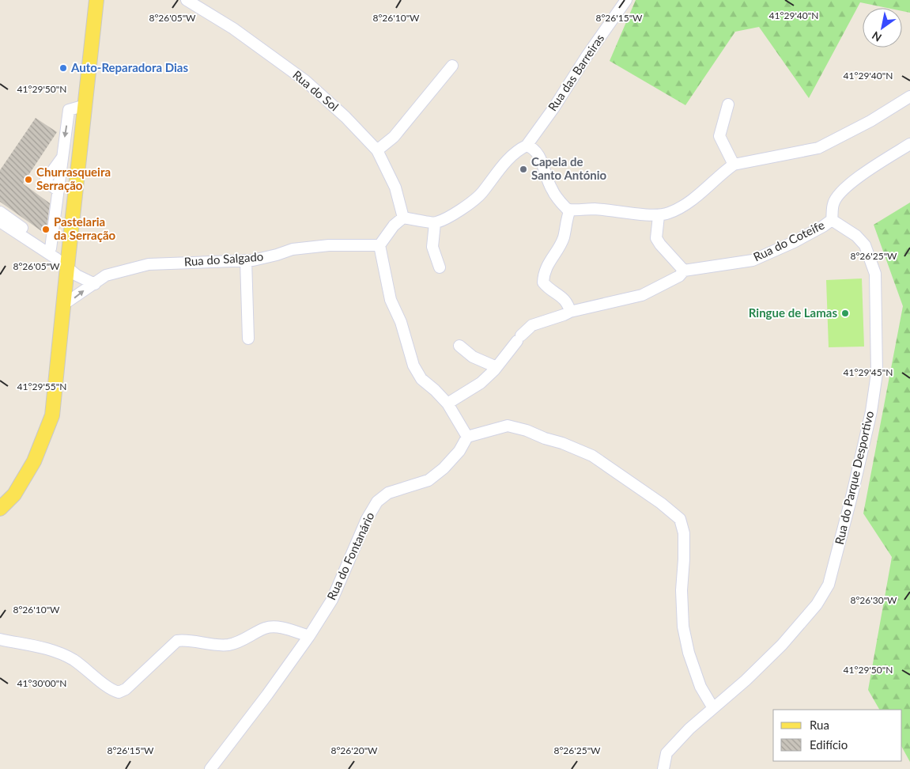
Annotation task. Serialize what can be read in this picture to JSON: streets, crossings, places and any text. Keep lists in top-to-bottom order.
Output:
{
  "streets": {
    "street": [
      "Rua das Barreiras",
      "Rua do Sol",
      "Rua do Coteife",
      "Rua do Salgado",
      "Rua do Parque Desportivo",
      "Rua do Fontanário"
    ]
  },
  "crossings": [
    ["Rua do Coteife", "Rua do Parque Desportivo"]
  ],
  "places": [
    "Auto-Reparadora Dias",
    "Capela de Santo António",
    "Churrasqueira Serração",
    "Pastelaria da Serração",
    "Ringue de Lamas"
  ],
  "legend": ["Rua", "Edifício"],
  "north": "bottom left",
  "coordinates": [
    "41°29'40\"N",
    "8°26'10\"W",
    "8°26'05\"W",
    "8°26'15\"W",
    "41°29'50\"N",
    "8°26'25\"W",
    "41°29'45\"N",
    "41°29'55\"N",
    "8°26'30\"W",
    "41°30'00\"N",
    "8°26'20\"W"
  ]
}
